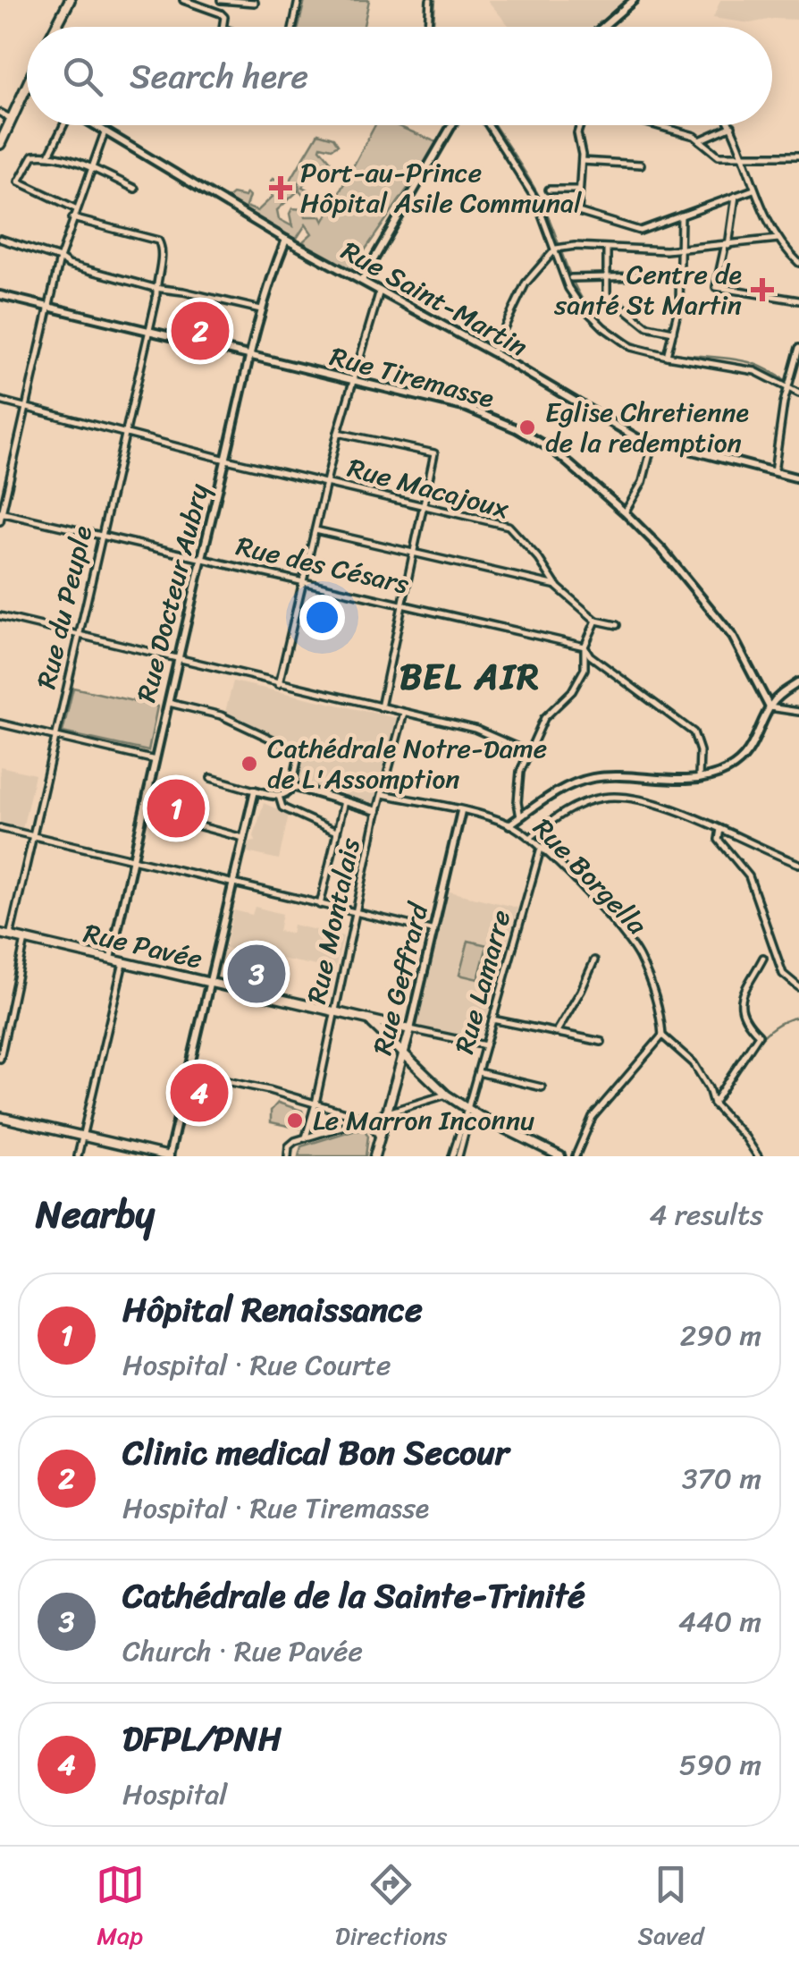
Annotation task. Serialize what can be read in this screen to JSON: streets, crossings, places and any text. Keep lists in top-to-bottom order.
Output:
{
  "streets": {
    "main road": ["Rue Pavée", "Rue Geffrard"],
    "street": [
      "Rue Saint-Martin",
      "Rue Tiremasse",
      "Rue Macajoux",
      "Rue des Césars",
      "Rue Docteur Aubry",
      "Rue du Peuple",
      "Rue Borgella",
      "Rue Montalais",
      "Rue Lamarre"
    ]
  },
  "crossings": [
    ["Rue Saint-Martin", "Rue Docteur Aubry"],
    ["Rue Tiremasse", "Rue Docteur Aubry"],
    ["Rue Tiremasse", "Rue du Peuple"],
    ["Rue Macajoux", "Rue Docteur Aubry"],
    ["Rue Macajoux", "Rue du Peuple"],
    ["Rue des Césars", "Rue Docteur Aubry"],
    ["Rue des Césars", "Rue du Peuple"],
    ["Rue Docteur Aubry", "Rue Pavée"],
    ["Rue du Peuple", "Rue Pavée"],
    ["Rue Borgella", "Rue Montalais"],
    ["Rue Borgella", "Rue Geffrard"],
    ["Rue Borgella", "Rue Lamarre"],
    ["Rue Montalais", "Rue Pavée"],
    ["Rue Pavée", "Rue Geffrard"],
    ["Rue Pavée", "Rue Lamarre"]
  ],
  "districts": ["BEL AIR"],
  "places": {
    "health": ["Port-au-Prince Hôpital Asile Communal", "Centre de santé St Martin"],
    "other": ["Eglise Chretienne de la redemption", "Cathédrale Notre-Dame de L'Assomption", "Le Marron Inconnu"]
  },
  "page": {
    "search": "Search here",
    "pins": [
      "2",
      "1",
      "3",
      "4"
    ],
    "heading": ["Nearby", "4 results"],
    "list": [
      {
        "mark": "1",
        "name": "Hôpital Renaissance",
        "note": "Hospital · Rue Courte",
        "value": "290 m"
      },
      {
        "mark": "2",
        "name": "Clinic medical Bon Secour",
        "note": "Hospital · Rue Tiremasse",
        "value": "370 m"
      },
      {
        "mark": "3",
        "name": "Cathédrale de la Sainte-Trinité",
        "note": "Church · Rue Pavée",
        "value": "440 m"
      },
      {
        "mark": "4",
        "name": "DFPL/PNH",
        "note": "Hospital",
        "value": "590 m"
      }
    ],
    "nav": ["Map", "Directions", "Saved"]
  }
}
